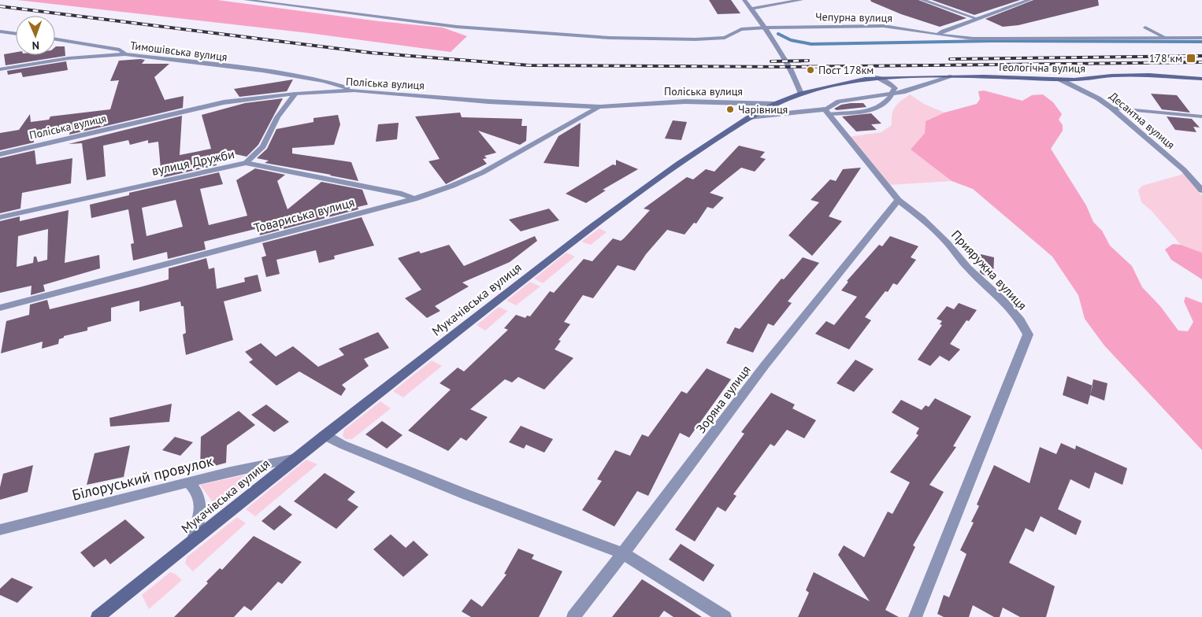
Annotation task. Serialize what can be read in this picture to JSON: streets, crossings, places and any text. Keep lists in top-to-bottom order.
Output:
{
  "streets": {
    "street": [
      "Чепурна вулиця",
      "Тимошівська вулиця",
      "Геологічна вулиця",
      "Поліська вулиця",
      "Десантна вулиця",
      "вулиця Дружби",
      "Товариська вулиця",
      "Прияружна вулиця",
      "Мукачівська вулиця",
      "Зоряна вулиця",
      "Білоруський провулок"
    ]
  },
  "crossings": [
    ["Тимошівська вулиця", "Поліська вулиця"],
    ["Геологічна вулиця", "Десантна вулиця"],
    ["Геологічна вулиця", "Мукачівська вулиця"],
    ["Поліська вулиця", "Товариська вулиця"],
    ["Поліська вулиця", "Мукачівська вулиця"],
    ["вулиця Дружби", "Товариська вулиця"],
    ["Прияружна вулиця", "Зоряна вулиця"],
    ["Мукачівська вулиця", "Білоруський провулок"]
  ],
  "places": {
    "transit": ["178 км"],
    "other": ["Пост 178км", "Чарівниця"]
  },
  "north": "bottom"
}
